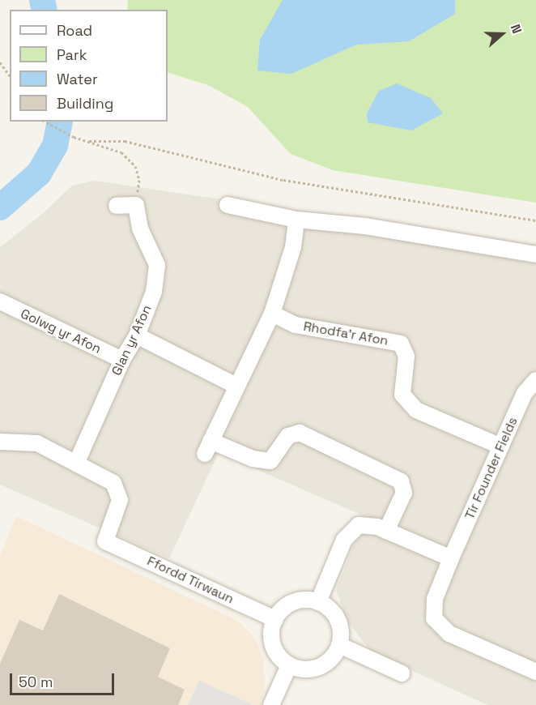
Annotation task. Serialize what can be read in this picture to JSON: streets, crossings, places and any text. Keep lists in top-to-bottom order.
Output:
{
  "streets": {
    "street": [
      "Golwg yr Afon",
      "Rhodfa'r Afon",
      "Glan yr Afon",
      "Tir Founder Fields",
      "Ffordd Tirwaun"
    ]
  },
  "crossings": [
    ["Golwg yr Afon", "Glan yr Afon"],
    ["Rhodfa'r Afon", "Tir Founder Fields"],
    ["Glan yr Afon", "Ffordd Tirwaun"]
  ],
  "legend": [
    "Road",
    "Park",
    "Water",
    "Building"
  ],
  "scale_bar": "50 m",
  "north": "right"
}
